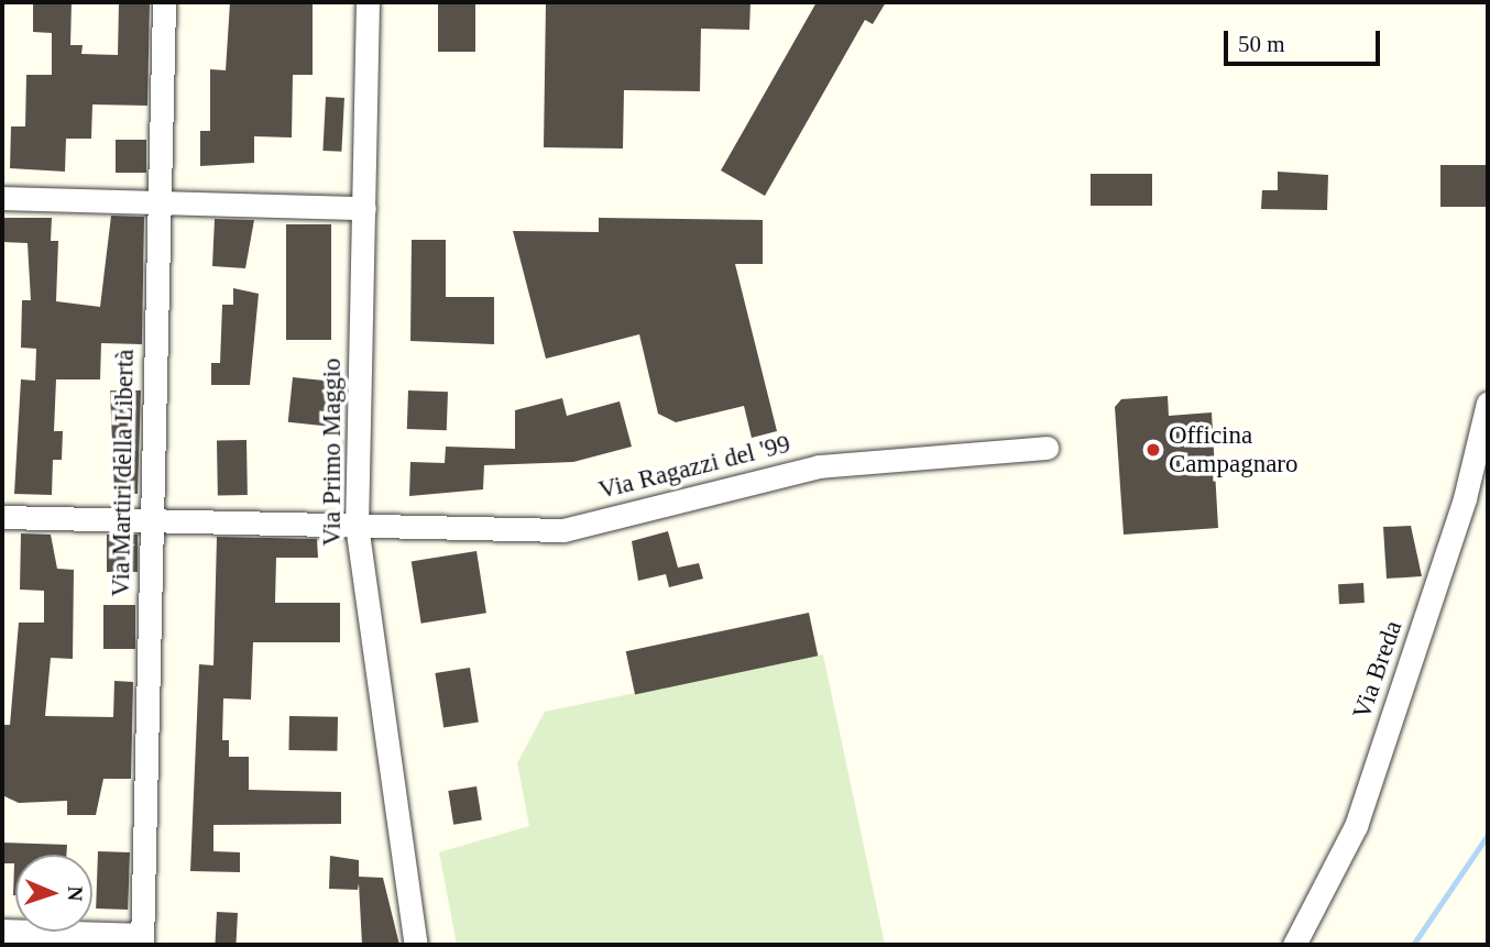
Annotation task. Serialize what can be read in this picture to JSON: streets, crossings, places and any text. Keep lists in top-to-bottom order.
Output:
{
  "streets": {
    "street": [
      "Via Primo Maggio",
      "Via Ragazzi del '99",
      "Via Martiri della Libertà",
      "Via Breda"
    ]
  },
  "crossings": [
    ["Via Primo Maggio", "Via Ragazzi del '99"],
    ["Via Ragazzi del '99", "Via Martiri della Libertà"]
  ],
  "places": ["Officina Campagnaro"],
  "scale_bar": "50 m",
  "north": "right"
}
